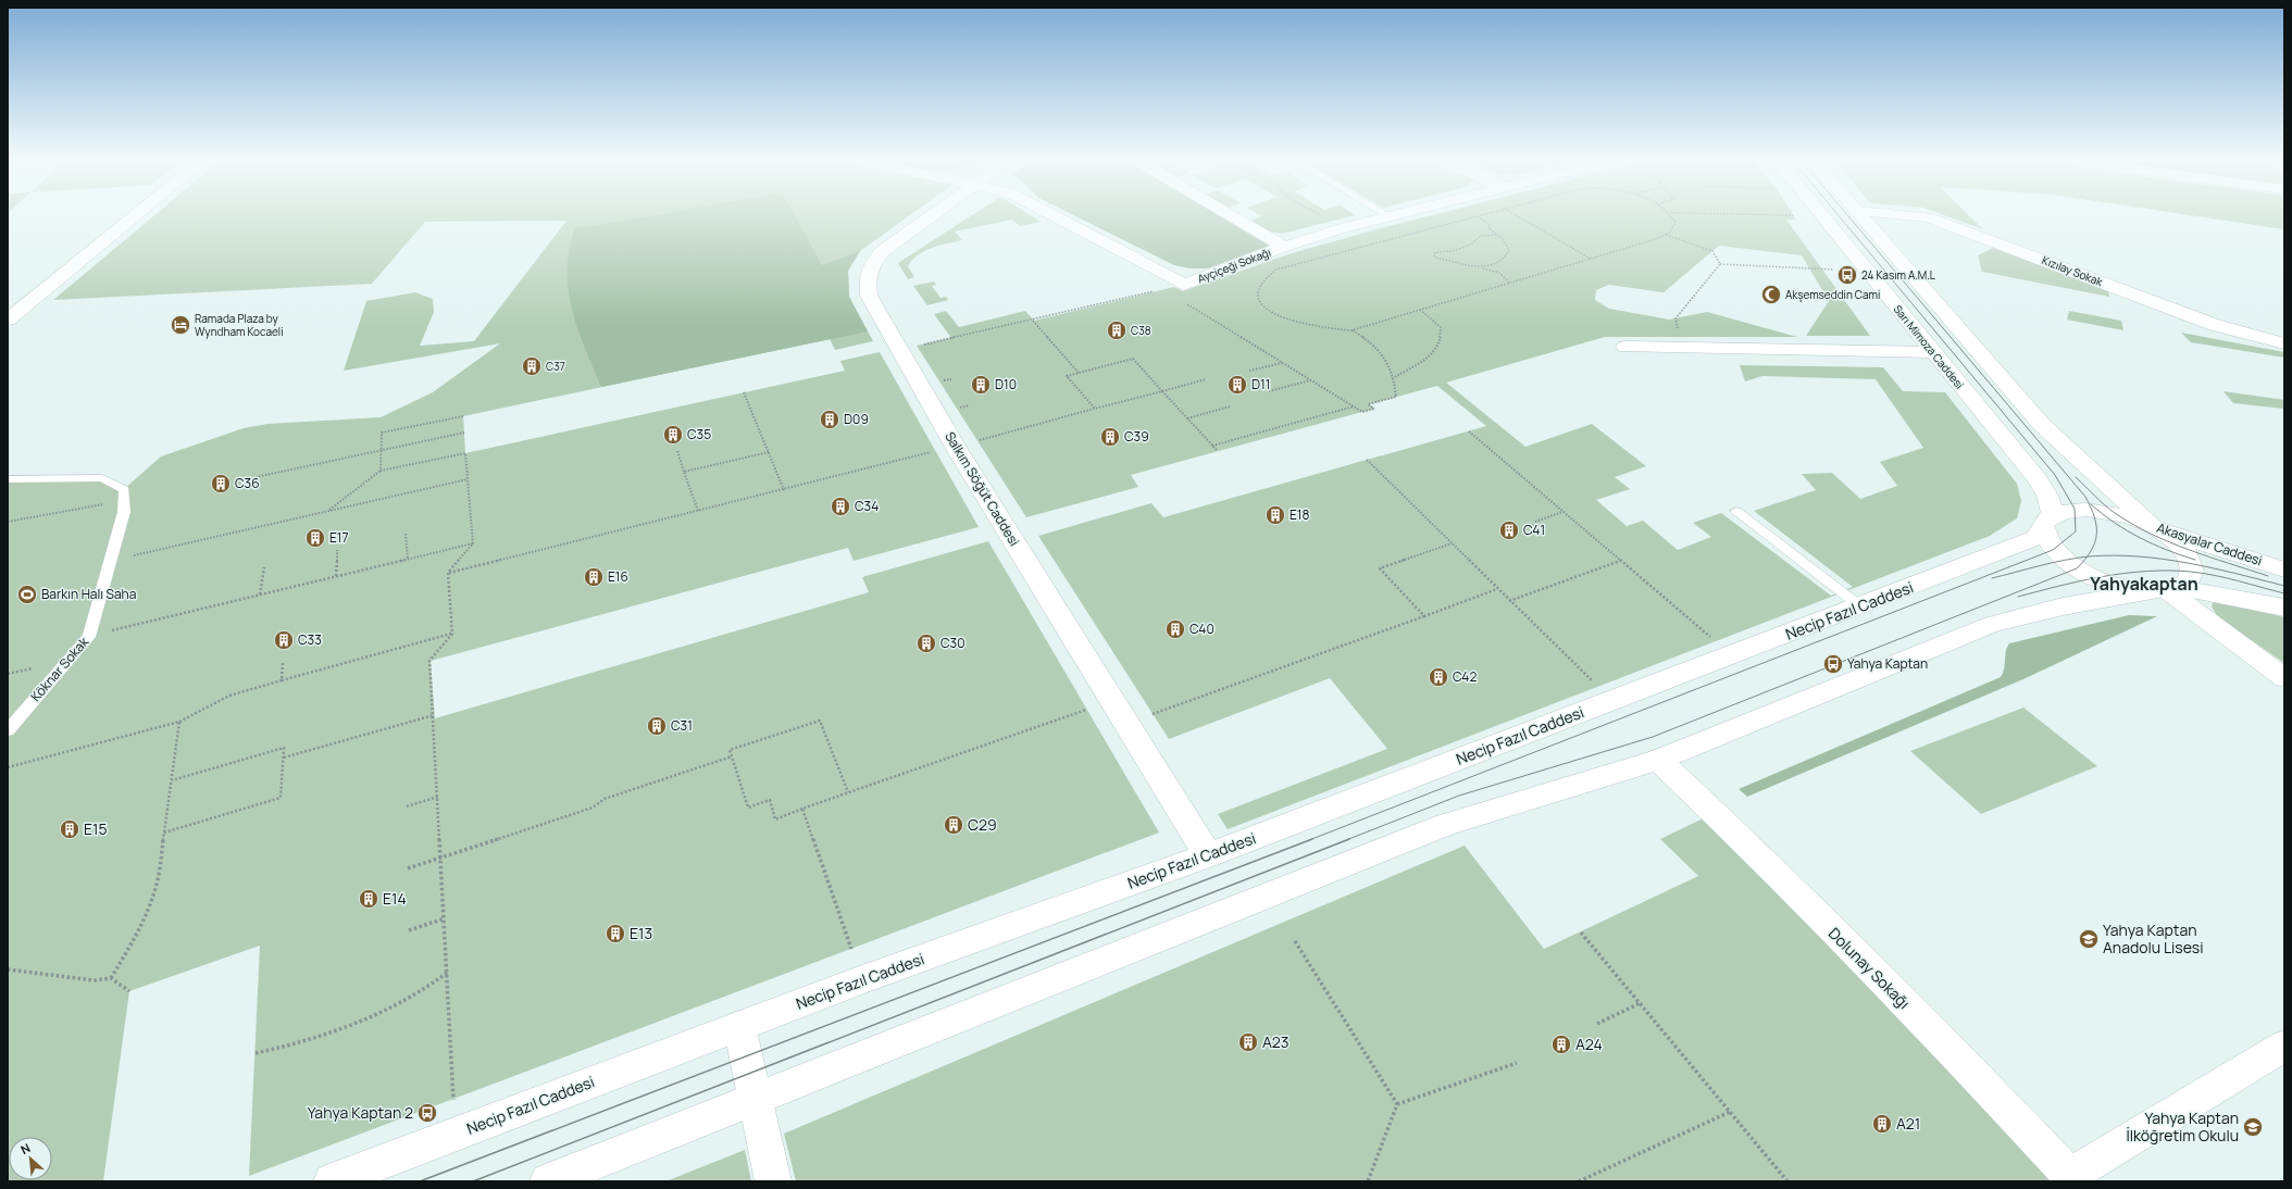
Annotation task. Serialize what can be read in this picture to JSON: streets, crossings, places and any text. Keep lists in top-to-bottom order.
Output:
{
  "streets": {
    "street": [
      "Ayçiçeği Sokağı",
      "Kızılay Sokak",
      "Sarı Mimoza Caddesi",
      "Salkım Söğüt Caddesi",
      "Akasyalar Caddesi",
      "Necip Fazıl Caddesi",
      "Dolunay Sokağı"
    ],
    "lane": ["Köknar Sokak"]
  },
  "crossings": [
    ["Sarı Mimoza Caddesi", "Necip Fazıl Caddesi"],
    ["Salkım Söğüt Caddesi", "Necip Fazıl Caddesi"],
    ["Akasyalar Caddesi", "Necip Fazıl Caddesi"]
  ],
  "districts": ["Yahyakaptan"],
  "places": {
    "bus stop": ["24 Kasım A.M.L", "Yahya Kaptan", "Yahya Kaptan 2"],
    "mosque": ["Akşemseddin Cami"],
    "hotel": ["Ramada Plaza by Wyndham Kocaeli"],
    "building": [
      "C38",
      "C37",
      "D10",
      "D11",
      "D09",
      "C35",
      "C39",
      "C36",
      "C34",
      "E18",
      "C41",
      "E17",
      "E16",
      "C40",
      "C33",
      "C30",
      "C42",
      "C31",
      "C29",
      "E15",
      "E14",
      "E13",
      "A23",
      "A24",
      "A21"
    ],
    "sports": ["Barkın Halı Saha"],
    "school or university": ["Yahya Kaptan Anadolu Lisesi", "Yahya Kaptan İlköğretim Okulu"]
  },
  "north": "top left"
}
